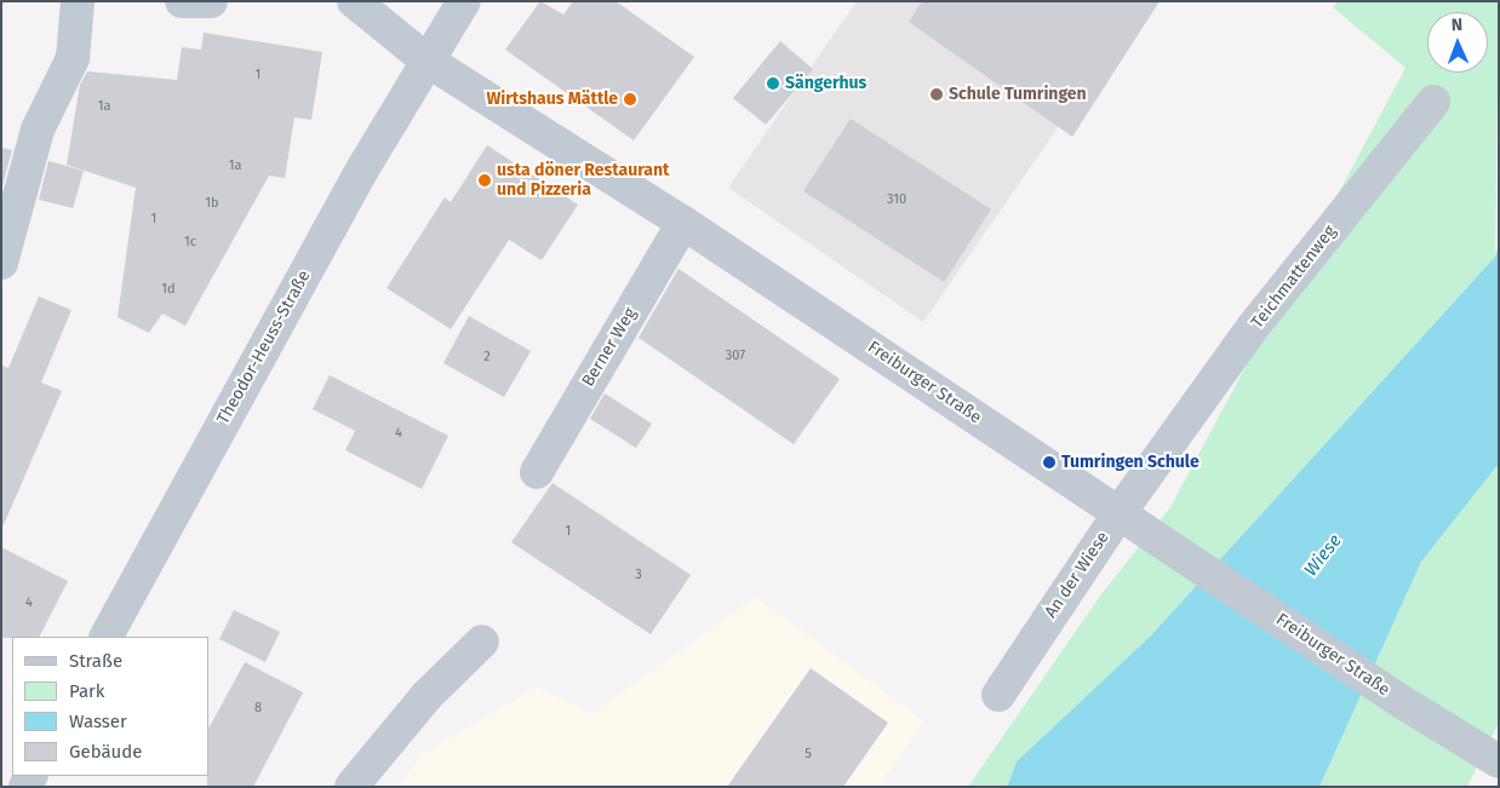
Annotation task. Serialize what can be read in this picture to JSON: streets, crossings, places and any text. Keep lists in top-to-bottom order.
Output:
{
  "streets": {
    "street": [
      "Teichmattenweg",
      "Theodor-Heuss-Straße",
      "Berner Weg",
      "Freiburger Straße",
      "An der Wiese"
    ]
  },
  "crossings": [
    ["Teichmattenweg", "An der Wiese"],
    ["Theodor-Heuss-Straße", "Freiburger Straße"],
    ["Berner Weg", "Freiburger Straße"],
    ["Freiburger Straße", "An der Wiese"]
  ],
  "water": ["Wiese"],
  "places": [
    "Sängerhus",
    "Schule Tumringen",
    "Wirtshaus Mättle",
    "usta döner Restaurant und Pizzeria",
    "Tumringen Schule"
  ],
  "house_numbers": [
    "1",
    "1a",
    "1a",
    "310",
    "1b",
    "1",
    "1c",
    "1d",
    "307",
    "2",
    "4",
    "1",
    "3",
    "4",
    "8",
    "5"
  ],
  "legend": [
    "Straße",
    "Park",
    "Wasser",
    "Gebäude"
  ],
  "north": "top"
}
